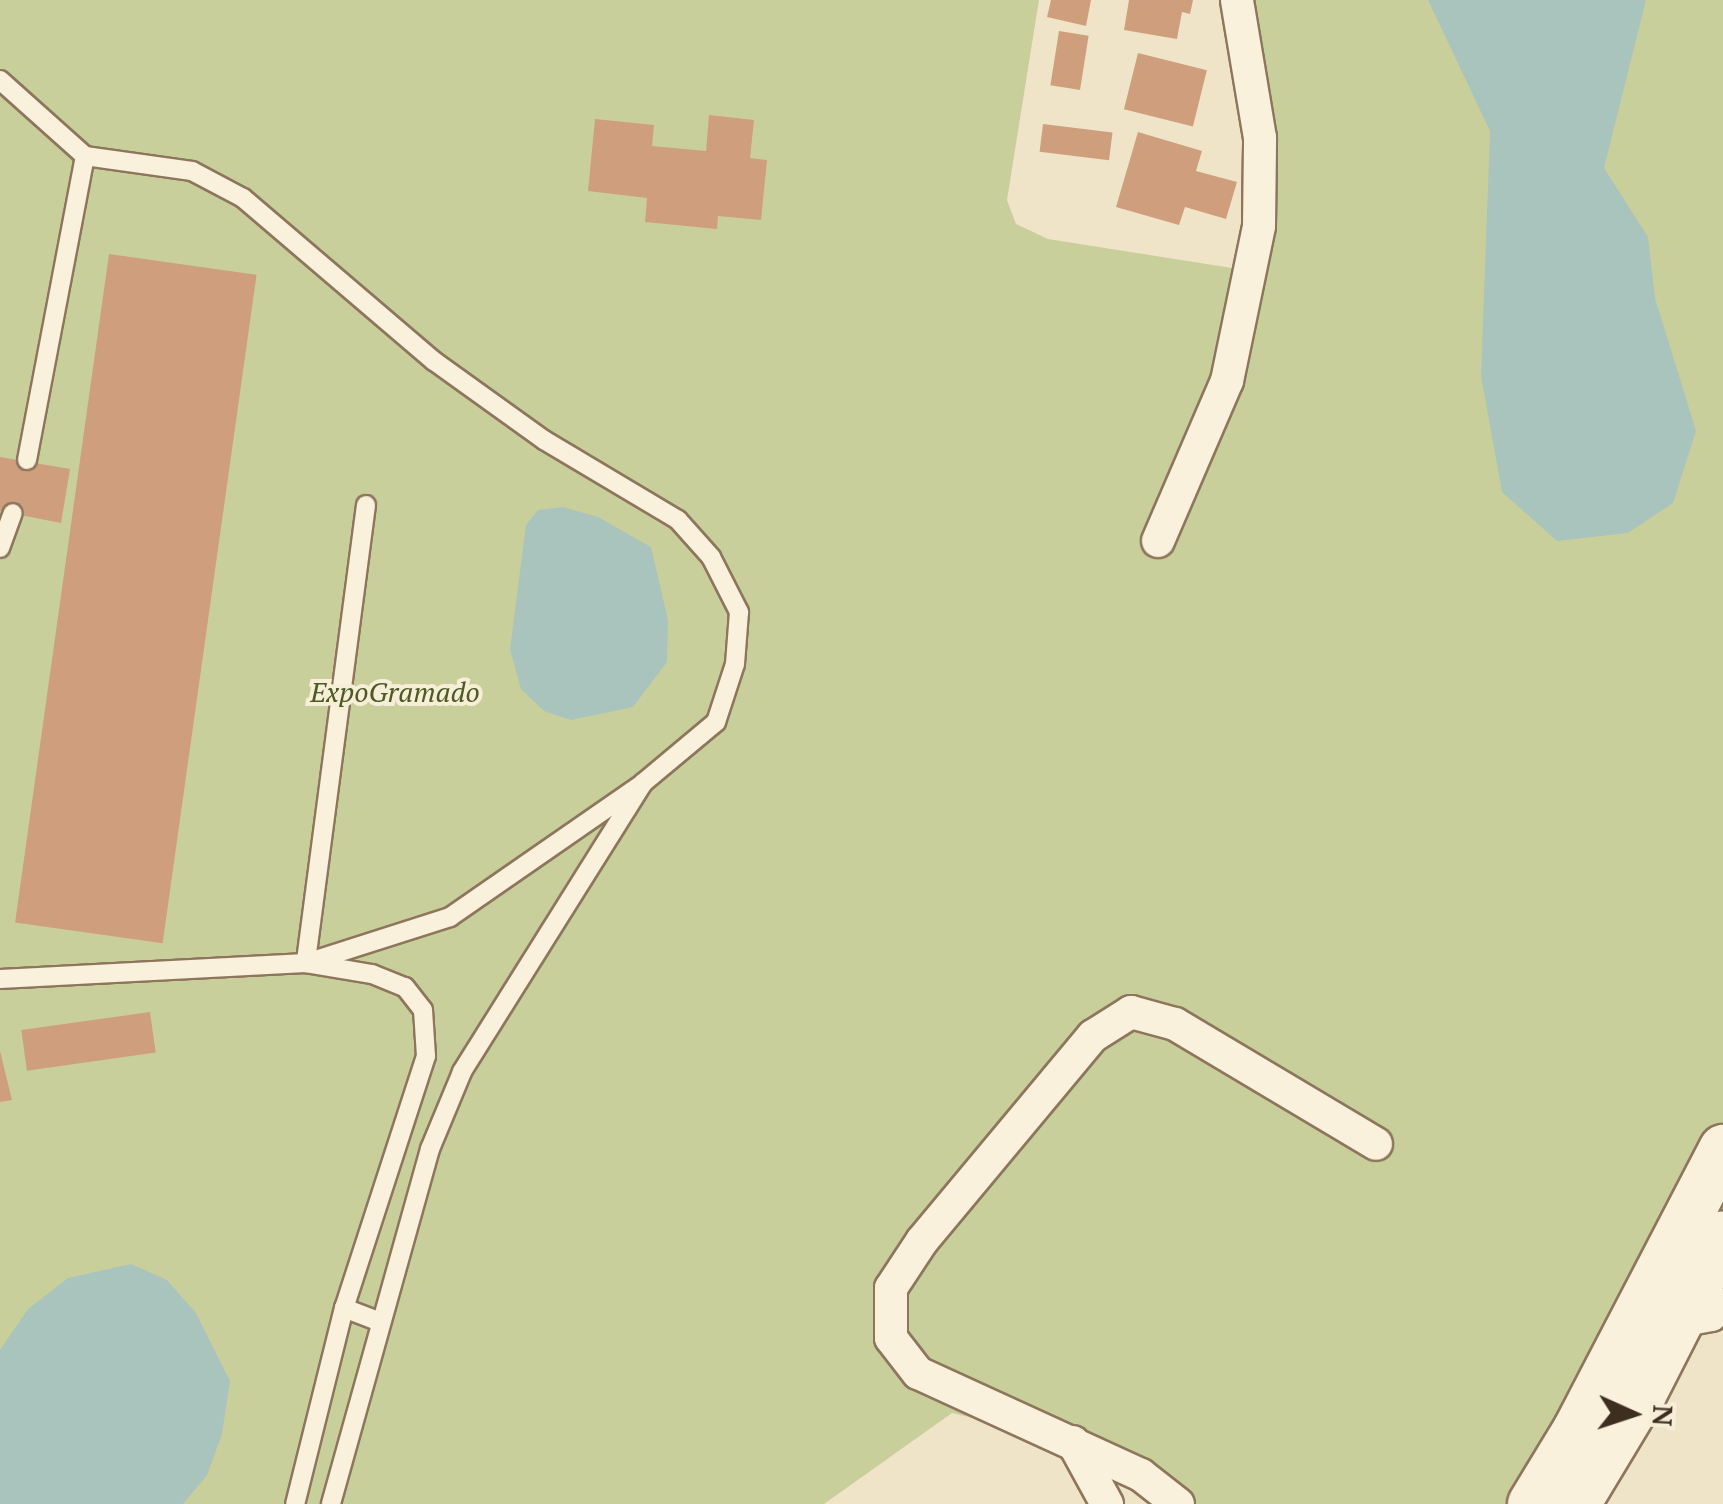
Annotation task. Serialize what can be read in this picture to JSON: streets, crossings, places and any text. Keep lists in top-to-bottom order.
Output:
{
  "parks": ["ExpoGramado"],
  "north": "right"
}
